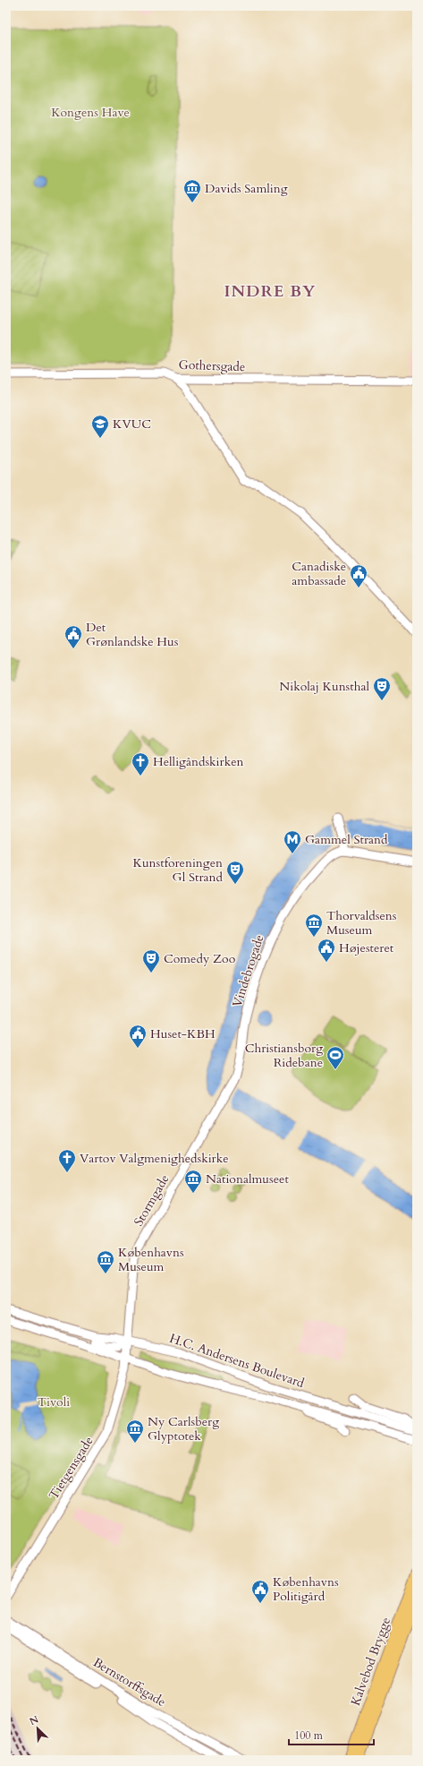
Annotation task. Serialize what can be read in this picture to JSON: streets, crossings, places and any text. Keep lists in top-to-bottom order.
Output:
{
  "streets": {
    "main road": ["Kalvebod Brygge"],
    "street": [
      "Gothersgade",
      "Vindebrogade",
      "Stormgade",
      "H.C. Andersens Boulevard",
      "Tietgensgade",
      "Bernstorffsgade"
    ]
  },
  "crossings": [
    ["Vindebrogade", "Stormgade"],
    ["Stormgade", "H.C. Andersens Boulevard"],
    ["Stormgade", "Tietgensgade"],
    ["H.C. Andersens Boulevard", "Tietgensgade"]
  ],
  "districts": ["INDRE BY"],
  "parks": ["Kongens Have", "Tivoli"],
  "places": {
    "museum": [
      "Davids Samling",
      "Thorvaldsens Museum",
      "Nationalmuseet",
      "Københavns Museum",
      "Ny Carlsberg Glyptotek"
    ],
    "school or university": ["KVUC"],
    "public building": [
      "Canadiske ambassade",
      "Det Grønlandske Hus",
      "Højesteret",
      "Huset-KBH",
      "Københavns Politigård"
    ],
    "theatre": ["Nikolaj Kunsthal", "Kunstforeningen Gl Strand", "Comedy Zoo"],
    "church": ["Helligåndskirken", "Vartov Valgmenighedskirke"],
    "metro station": ["Gammel Strand"],
    "sports": ["Christiansborg Ridebane"]
  },
  "scale_bar": "100 m",
  "north": "top left"
}
